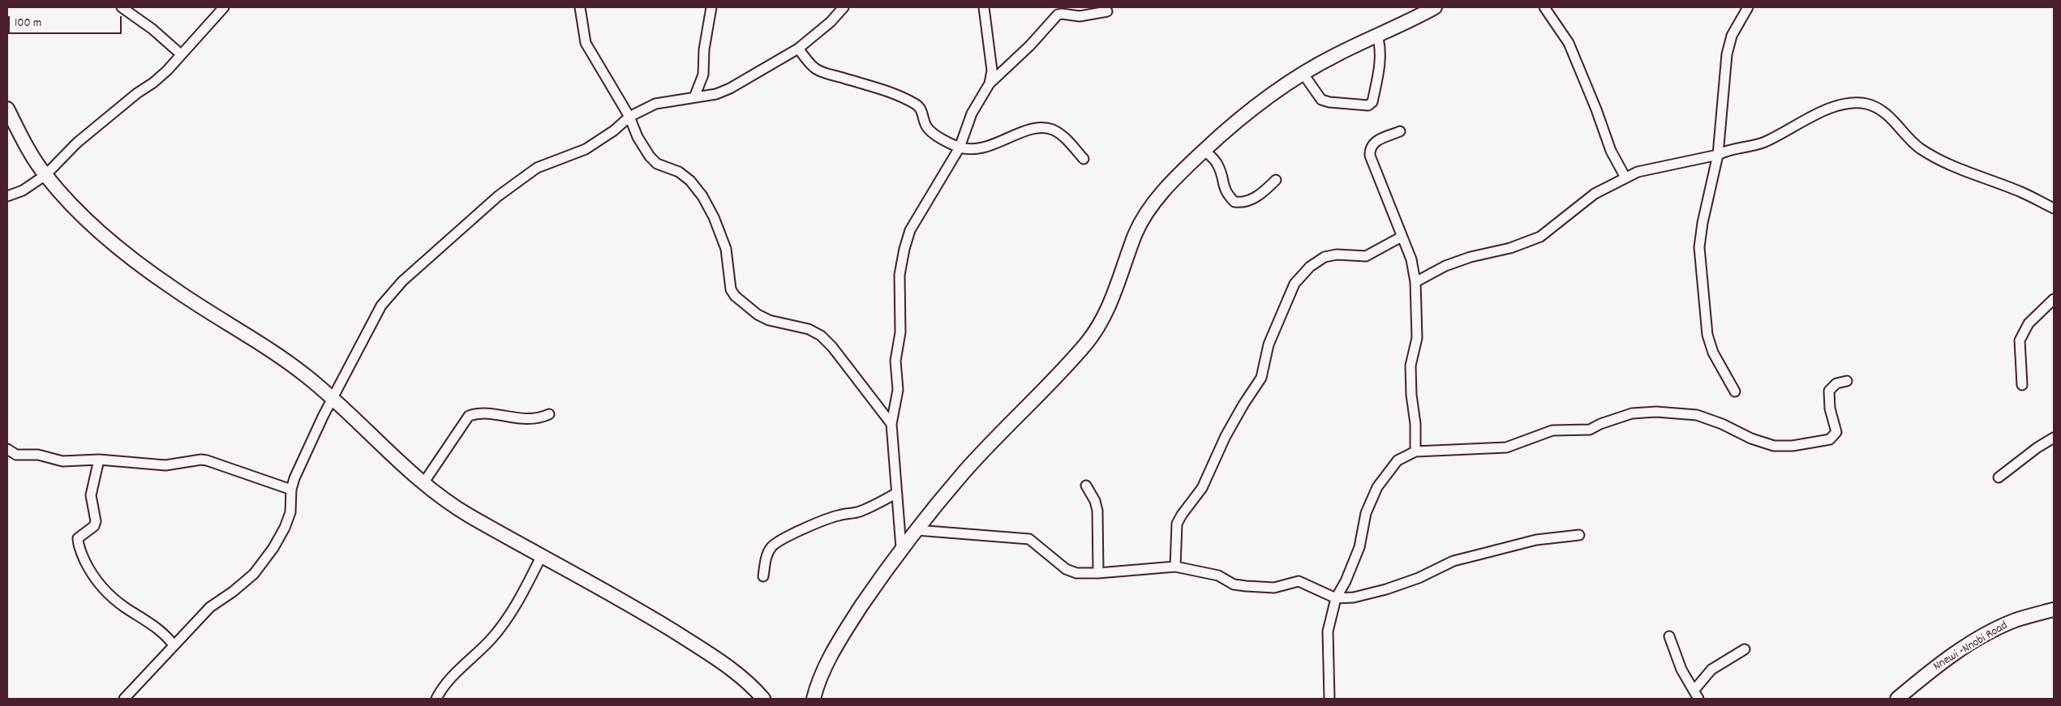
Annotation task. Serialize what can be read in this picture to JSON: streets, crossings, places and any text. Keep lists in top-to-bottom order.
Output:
{
  "streets": {
    "main road": ["Nnewi -Nnobi Road"]
  },
  "scale_bar": "100 m"
}
